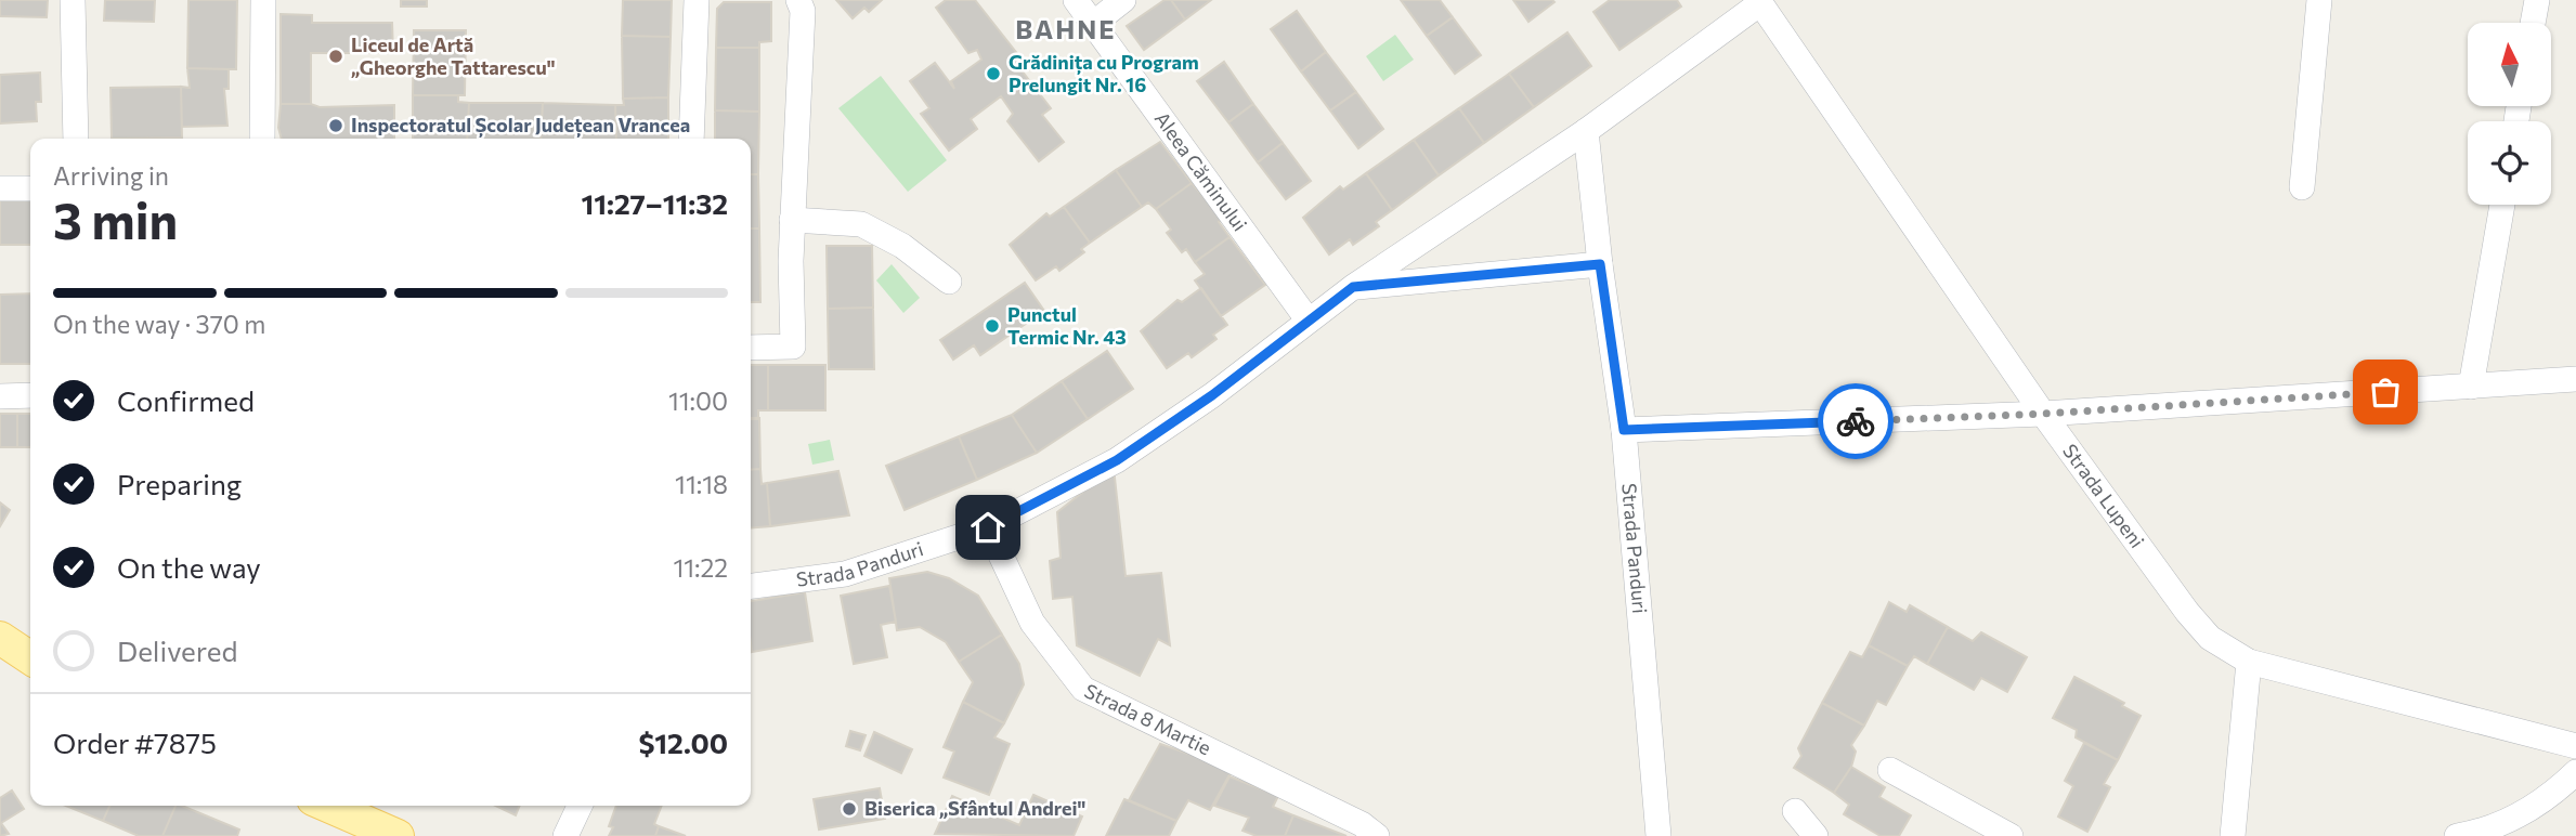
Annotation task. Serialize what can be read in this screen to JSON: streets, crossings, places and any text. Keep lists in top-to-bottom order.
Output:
{
  "streets": {
    "street": [
      "Aleea Căminului",
      "Strada Lupeni",
      "Strada Panduri",
      "Strada 8 Martie"
    ]
  },
  "crossings": [
    ["Aleea Căminului", "Strada Panduri"],
    ["Strada Lupeni", "Strada Panduri"],
    ["Strada Panduri", "Strada 8 Martie"]
  ],
  "districts": ["BAHNE"],
  "places": [
    "Liceul de Artă „Gheorghe Tattarescu\"",
    "Grădinița cu Program Prelungit Nr. 16",
    "Inspectoratul Școlar Județean Vrancea",
    "Punctul Termic Nr. 43",
    "Biserica „Sfântul Andrei\""
  ],
  "north": "top",
  "page": {
    "heading": ["3 min", "Arriving in", "11:27–11:32"],
    "panel": ["Order #7875", "$12.00"],
    "bar": "On the way · 370 m",
    "list": [
      ["Confirmed", "11:00"],
      ["Preparing", "11:18"],
      ["On the way", "11:22"],
      "Delivered"
    ]
  }
}
